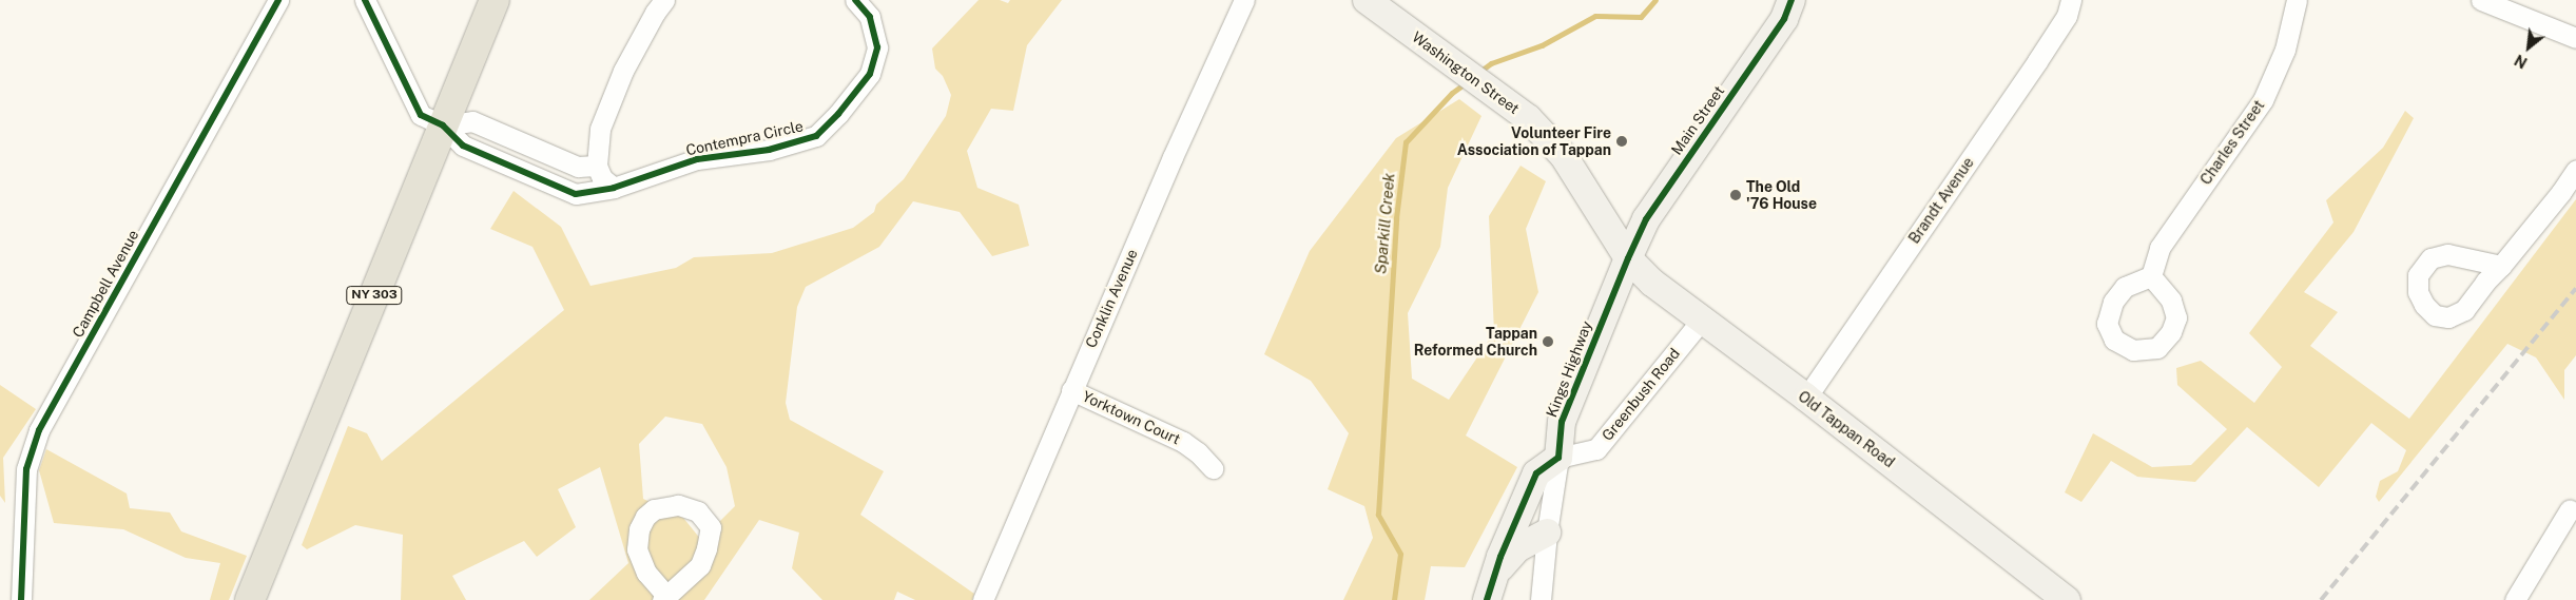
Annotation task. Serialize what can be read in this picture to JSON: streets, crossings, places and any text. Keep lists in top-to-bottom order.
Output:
{
  "streets": {
    "main road": [
      "Washington Street",
      "Main Street",
      "NY 303",
      "Kings Highway",
      "Old Tappan Road"
    ],
    "street": [
      "Contempra Circle",
      "Charles Street",
      "Brandt Avenue",
      "Campbell Avenue",
      "Conklin Avenue",
      "Greenbush Road",
      "Yorktown Court"
    ]
  },
  "crossings": [
    ["Washington Street", "Main Street"],
    ["Washington Street", "Kings Highway"],
    ["Washington Street", "Old Tappan Road"],
    ["Main Street", "Kings Highway"],
    ["Main Street", "Old Tappan Road"],
    ["Contempra Circle", "NY 303"],
    ["Brandt Avenue", "Old Tappan Road"],
    ["Conklin Avenue", "Yorktown Court"],
    ["Kings Highway", "Greenbush Road"],
    ["Kings Highway", "Old Tappan Road"],
    ["Greenbush Road", "Old Tappan Road"]
  ],
  "water": ["Sparkill Creek"],
  "places": ["Volunteer Fire Association of Tappan", "The Old '76 House", "Tappan Reformed Church"],
  "north": "bottom left"
}
